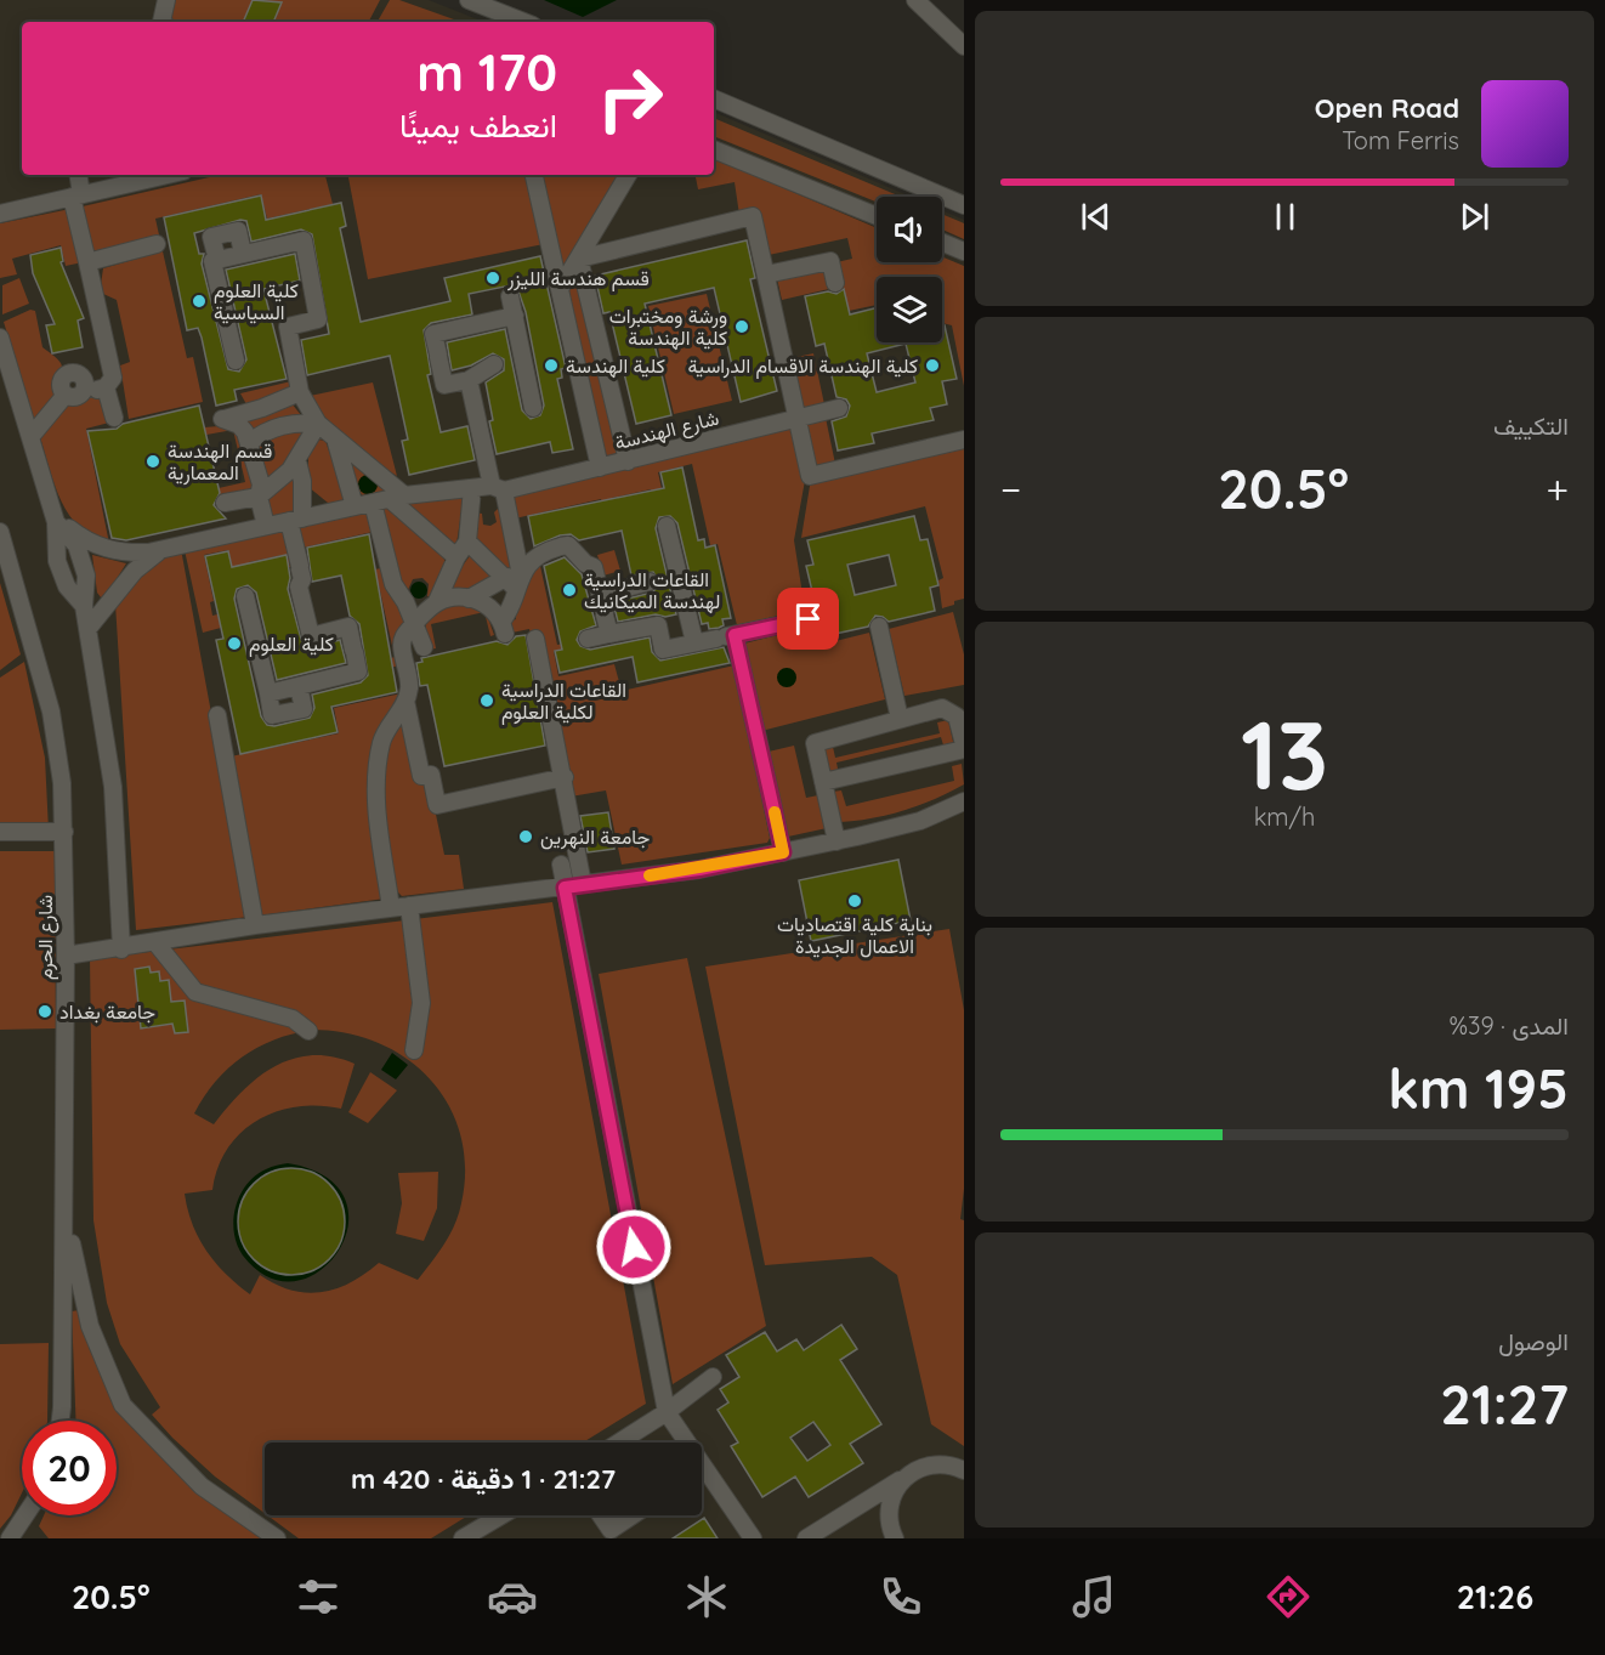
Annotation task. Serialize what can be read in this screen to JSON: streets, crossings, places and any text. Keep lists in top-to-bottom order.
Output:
{
  "streets": {
    "street": ["شارع الهندسة", "شارع الحرم"]
  },
  "places": [
    "قسم هندسة الليزر",
    "كلية العلوم السياسية",
    "ورشة ومختبرات كلية الهندسة",
    "كلية الهندسة",
    "كلية الهندسة الاقسام الدراسية",
    "قسم الهندسة المعمارية",
    "القاعات الدراسية لهندسة الميكانيك",
    "كلية العلوم",
    "القاعات الدراسية لكلية العلوم",
    "جامعة النهرين",
    "بناية كلية اقتصاديات الاعمال الجديدة",
    "جامعة بغداد"
  ],
  "page": {
    "turn": ["170 m", "انعطف يمينًا"],
    "song": ["Open Road", "Tom Ferris"],
    "tile": [
      "التكييف",
      ["13", "km/h"],
      ["المدى · 39%", "195 km"],
      ["الوصول", "21:27"]
    ],
    "heat": ["−", "20.5°", "+"],
    "limit": "20",
    "trip": "21:27 · 1 دقيقة · 420 m",
    "tabs": ["21:26", "20.5°"]
  }
}
